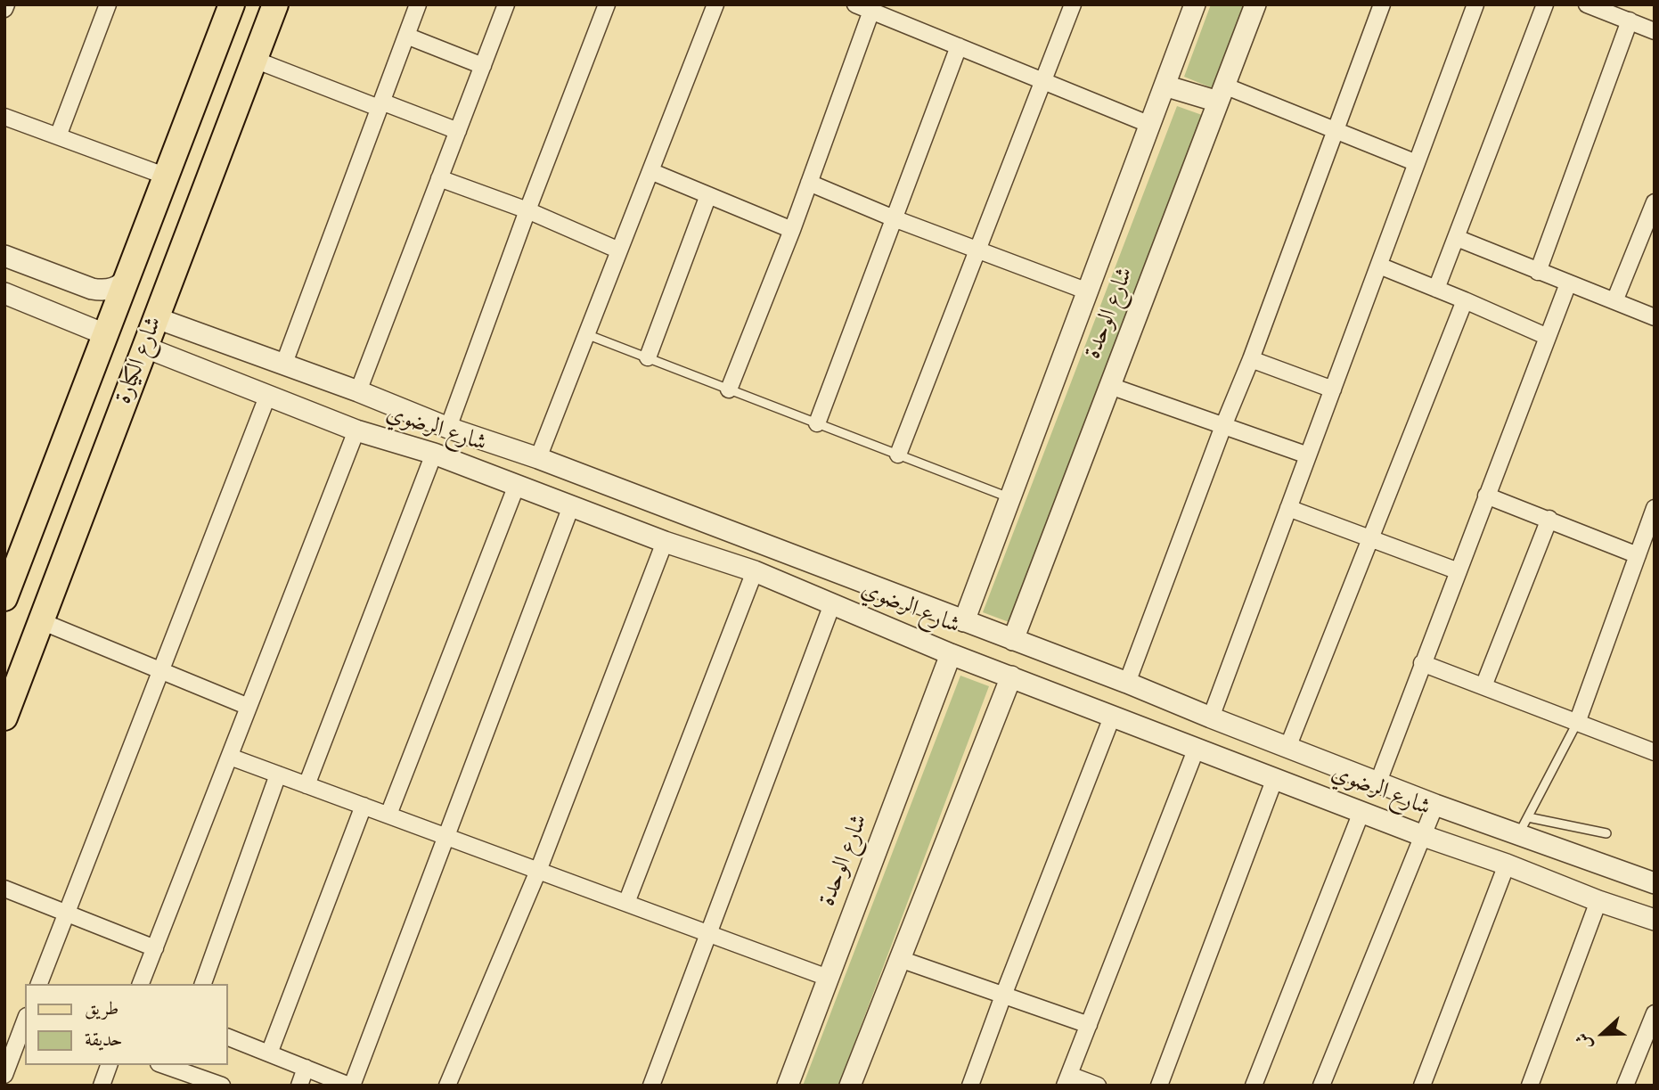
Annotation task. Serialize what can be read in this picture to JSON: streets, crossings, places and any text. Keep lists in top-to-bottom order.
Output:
{
  "streets": {
    "main road": ["شارع الكيارة"],
    "street": ["شارع الوحدة", "شارع الرضوي"]
  },
  "crossings": [
    ["شارع الوحدة", "شارع الرضوي"],
    ["شارع الكيارة", "شارع الرضوي"]
  ],
  "legend": ["طريق", "حديقة"],
  "north": "left"
}
